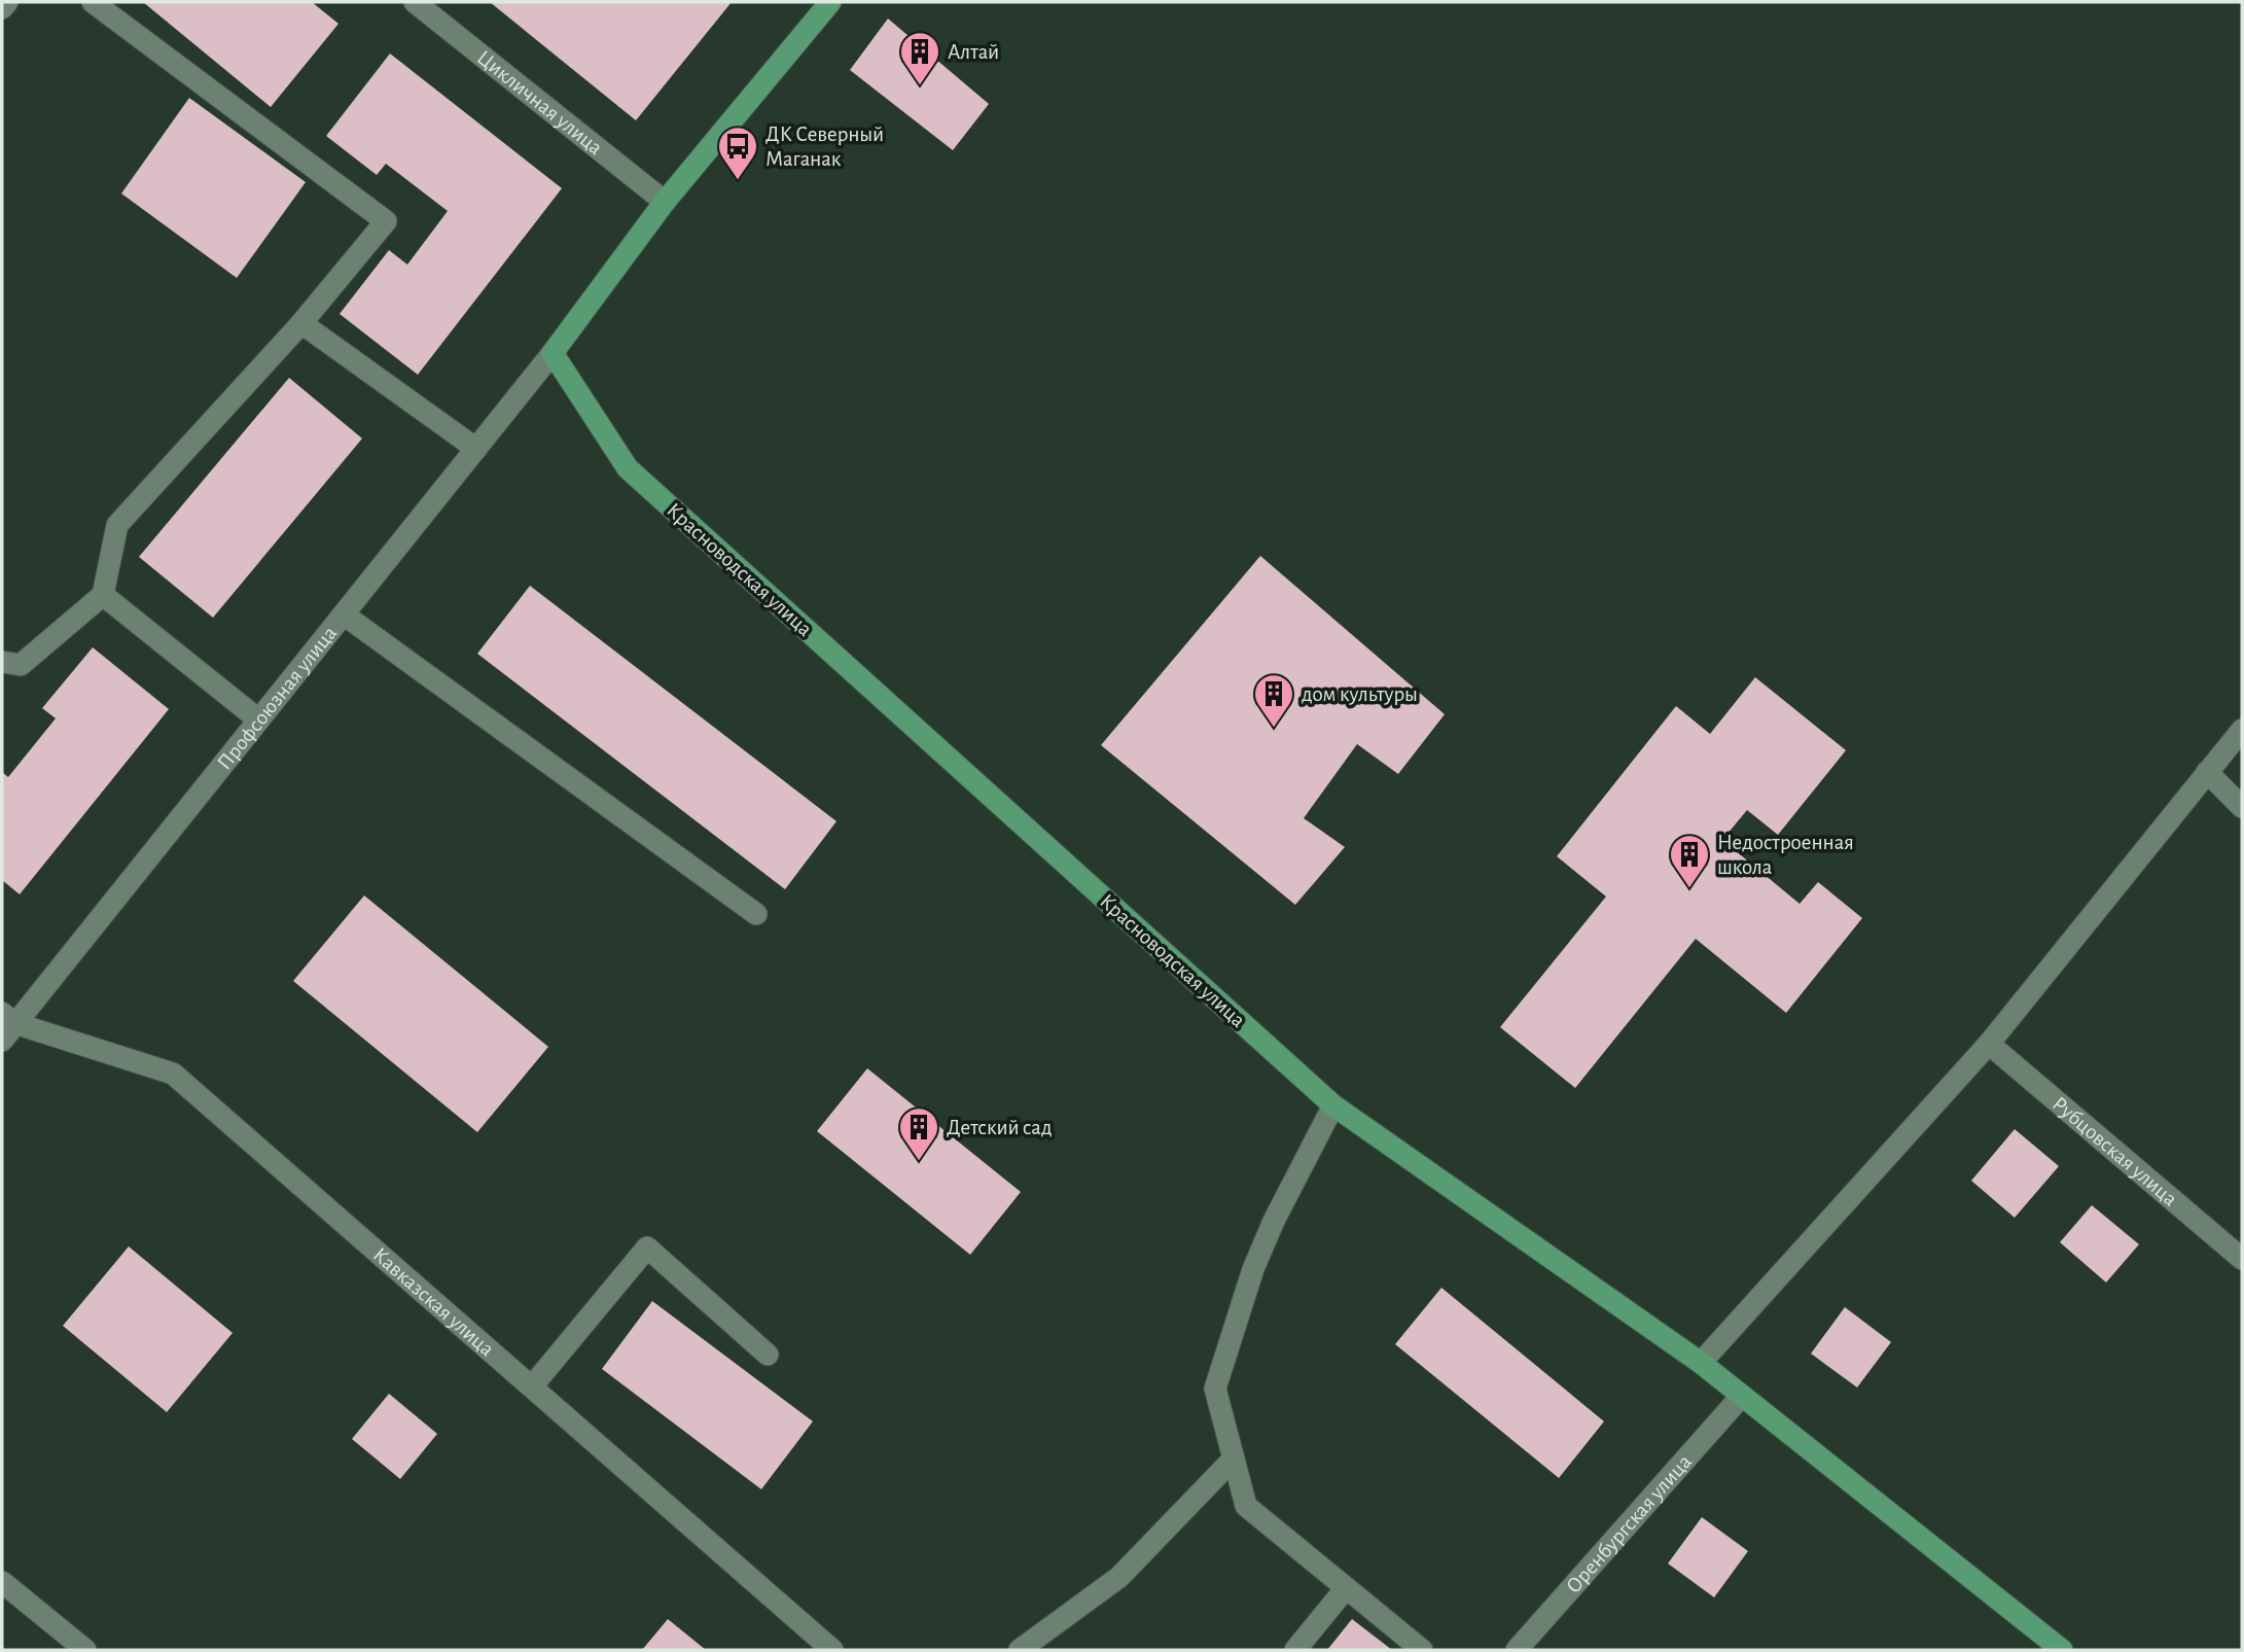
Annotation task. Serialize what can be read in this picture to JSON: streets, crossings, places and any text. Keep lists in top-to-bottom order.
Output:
{
  "streets": {
    "main road": ["Красноводская улица"],
    "street": [
      "Цикличная улица",
      "Профсоюзная улица",
      "Рубцовская улица",
      "Кавказская улица",
      "Оренбургская улица"
    ]
  },
  "crossings": [
    ["Красноводская улица", "Профсоюзная улица"],
    ["Красноводская улица", "Оренбургская улица"],
    ["Профсоюзная улица", "Кавказская улица"]
  ],
  "places": {
    "building": [
      "Алтай",
      "дом культуры",
      "Недостроенная школа",
      "Детский сад"
    ],
    "bus stop": ["ДК Северный Маганак"]
  }
}
